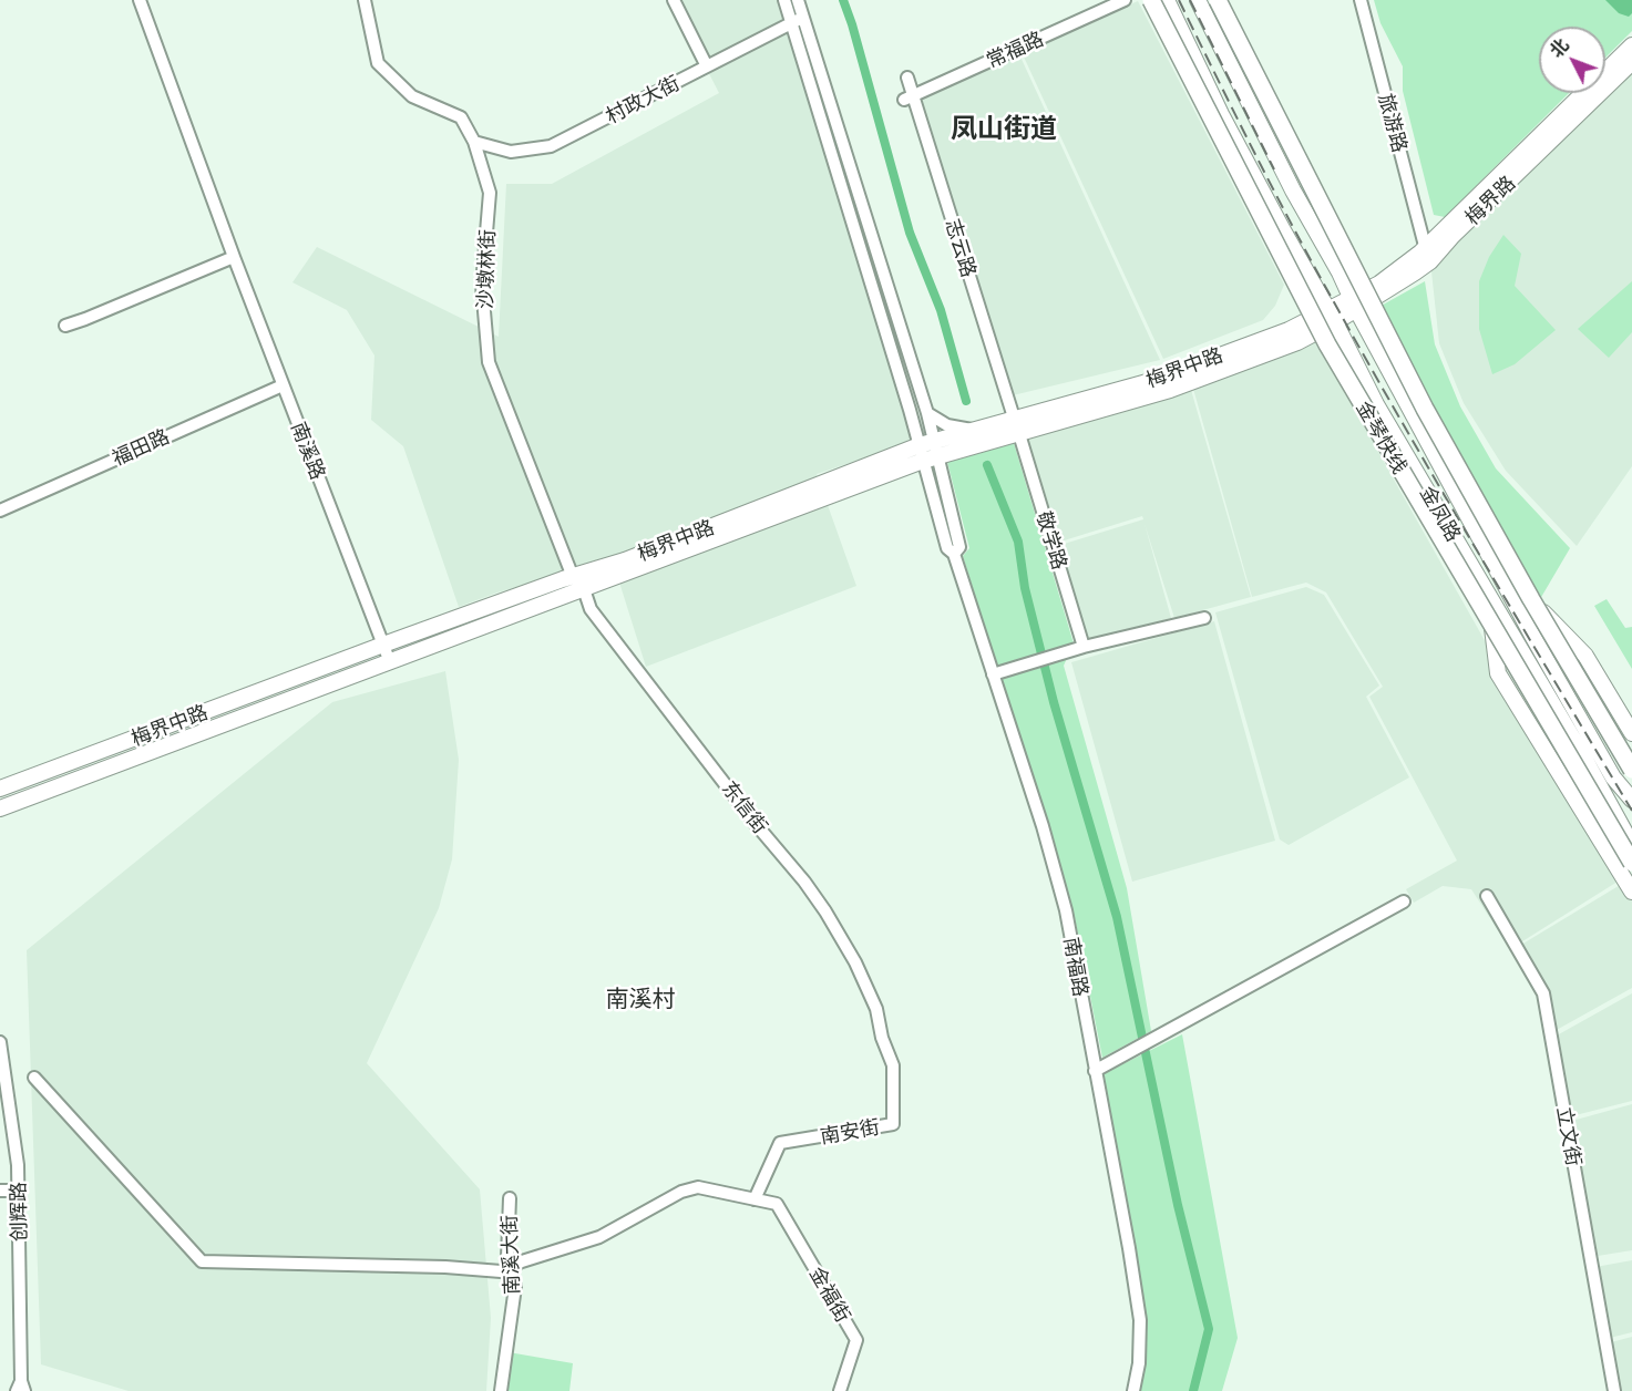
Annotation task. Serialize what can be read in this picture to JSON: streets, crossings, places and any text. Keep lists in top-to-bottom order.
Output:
{
  "streets": {
    "highway": ["金琴快线"],
    "main road": ["梅界路", "梅界中路", "金凤路"],
    "street": [
      "常福路",
      "村政大街",
      "旅游路",
      "志云路",
      "沙墩林街",
      "福田路",
      "南溪路",
      "敬学路",
      "东信街",
      "南福路",
      "南安街",
      "立文街",
      "创辉路",
      "南溪大街",
      "金福街"
    ]
  },
  "crossings": [
    ["常福路", "志云路"],
    ["村政大街", "沙墩林街"],
    ["梅界路", "梅界中路"],
    ["梅界路", "金凤路"],
    ["志云路", "梅界中路"],
    ["沙墩林街", "梅界中路"],
    ["梅界中路", "南溪路"],
    ["梅界中路", "金凤路"],
    ["梅界中路", "敬学路"],
    ["梅界中路", "东信街"],
    ["福田路", "南溪路"],
    ["东信街", "南安街"],
    ["南安街", "金福街"]
  ],
  "districts": ["凤山街道", "南溪村"],
  "north": "top left"
}
